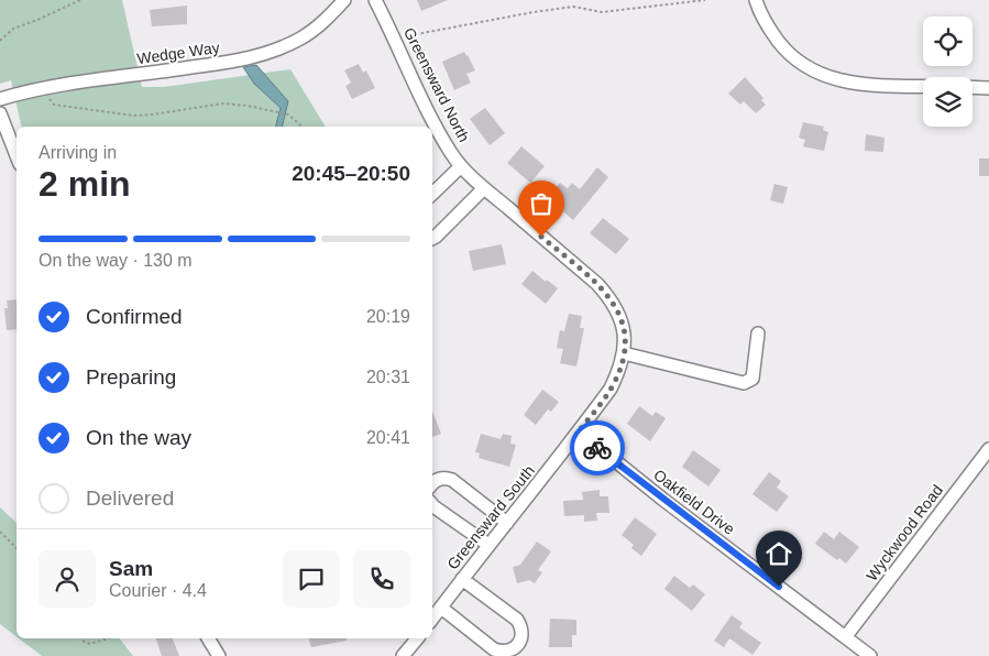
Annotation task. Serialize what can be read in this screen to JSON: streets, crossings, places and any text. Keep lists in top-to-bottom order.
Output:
{
  "streets": {
    "street": [
      "Wedge Way",
      "Greensward North",
      "Oakfield Drive",
      "Greensward South",
      "Wyckwood Road"
    ]
  },
  "crossings": [
    ["Greensward North", "Oakfield Drive"],
    ["Greensward North", "Greensward South"],
    ["Oakfield Drive", "Greensward South"],
    ["Oakfield Drive", "Wyckwood Road"]
  ],
  "page": {
    "heading": ["2 min", "Arriving in", "20:45–20:50"],
    "panel": ["Sam", "Courier · 4.4"],
    "bar": "On the way · 130 m",
    "list": [
      ["Confirmed", "20:19"],
      ["Preparing", "20:31"],
      ["On the way", "20:41"],
      "Delivered"
    ]
  }
}
